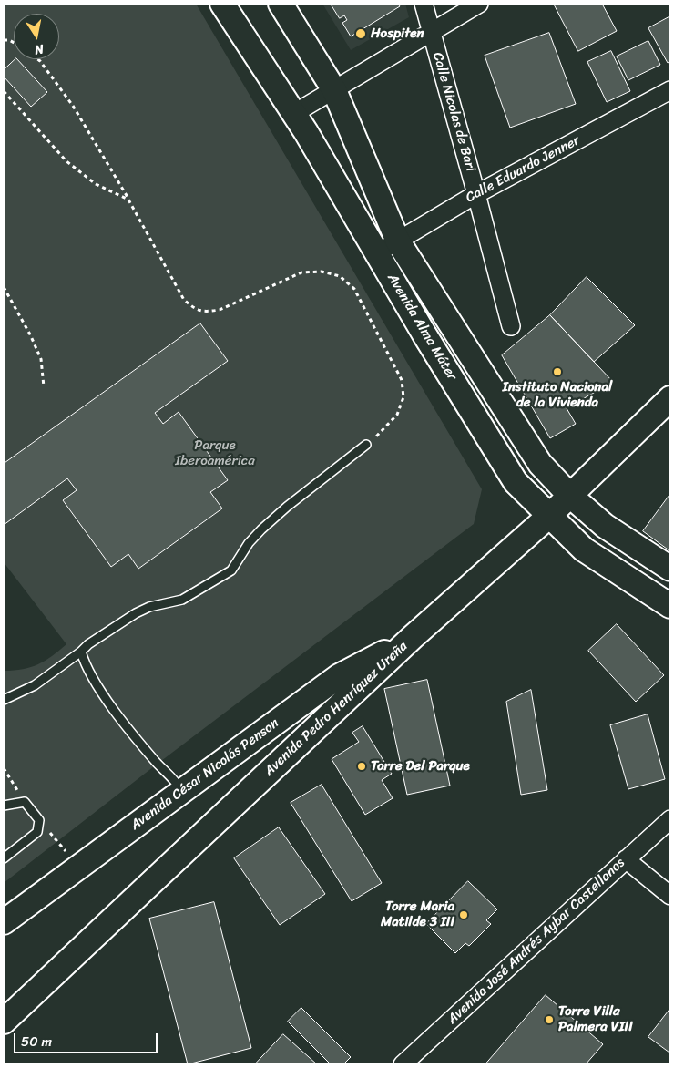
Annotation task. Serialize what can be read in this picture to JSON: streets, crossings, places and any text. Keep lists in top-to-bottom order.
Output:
{
  "streets": {
    "main road": ["Avenida Alma Máter", "Avenida Pedro Henríquez Ureña", "Avenida César Nicolás Penson"],
    "street": ["Calle Nicolas de Bari", "Calle Eduardo Jenner", "Avenida José Andrés Aybar Castellanos"]
  },
  "crossings": [
    ["Calle Nicolas de Bari", "Calle Eduardo Jenner"],
    ["Calle Eduardo Jenner", "Avenida Alma Máter"],
    ["Avenida Alma Máter", "Avenida Pedro Henríquez Ureña"],
    ["Avenida Pedro Henríquez Ureña", "Avenida César Nicolás Penson"]
  ],
  "parks": ["Parque Iberoamérica"],
  "places": [
    "Hospiten",
    "Instituto Nacional de la Vivienda",
    "Torre Del Parque",
    "Torre Maria Matilde 3 III",
    "Torre Villa Palmera VIII"
  ],
  "scale_bar": "50 m",
  "north": "bottom"
}
